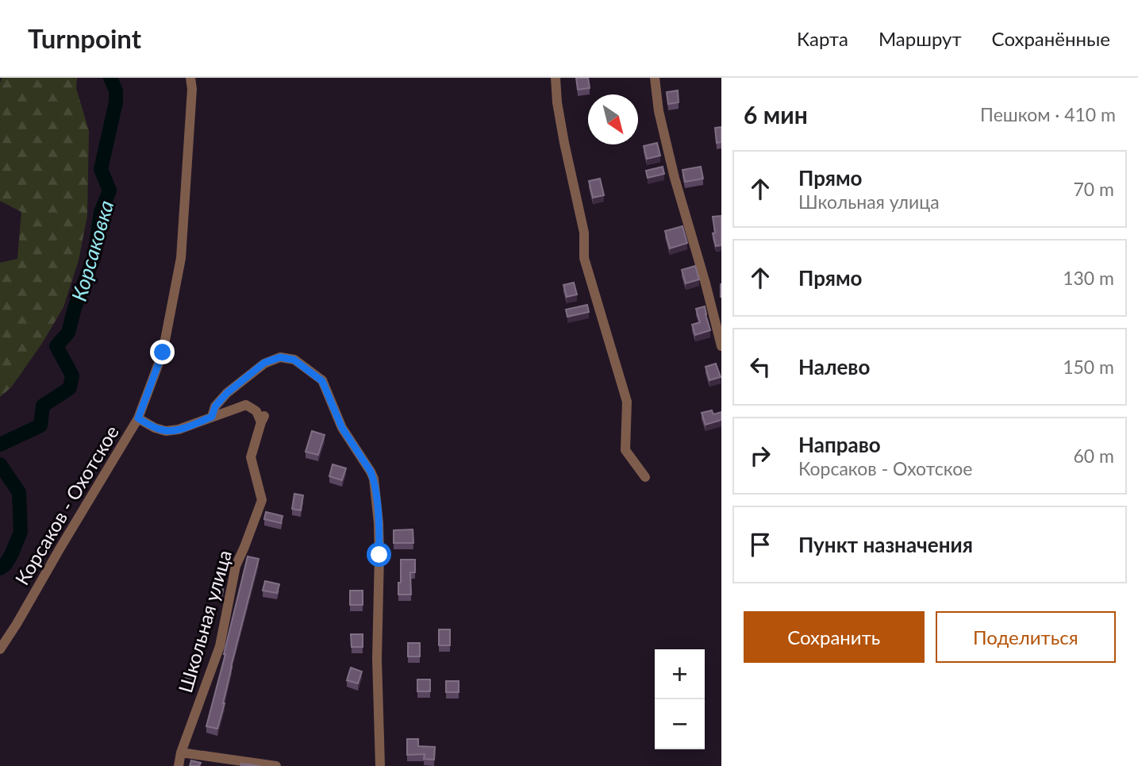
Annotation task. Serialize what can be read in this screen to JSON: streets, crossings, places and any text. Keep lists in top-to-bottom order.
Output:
{
  "streets": {
    "street": ["Корсаков - Охотское", "Школьная улица"]
  },
  "water": ["Корсаковка"],
  "north": "bottom right",
  "page": {
    "header": "Turnpoint",
    "nav": ["Карта", "Маршрут", "Сохранённые"],
    "heading": ["6 мин", "Пешком · 410 m"],
    "list": [
      ["Прямо", "Школьная улица", "70 m"],
      ["Прямо", "130 m"],
      ["Налево", "150 m"],
      ["Направо", "Корсаков - Охотское", "60 m"],
      "Пункт назначения"
    ],
    "buttons": ["Сохранить", "Поделиться"],
    "map_buttons": ["+", "−"]
  }
}
